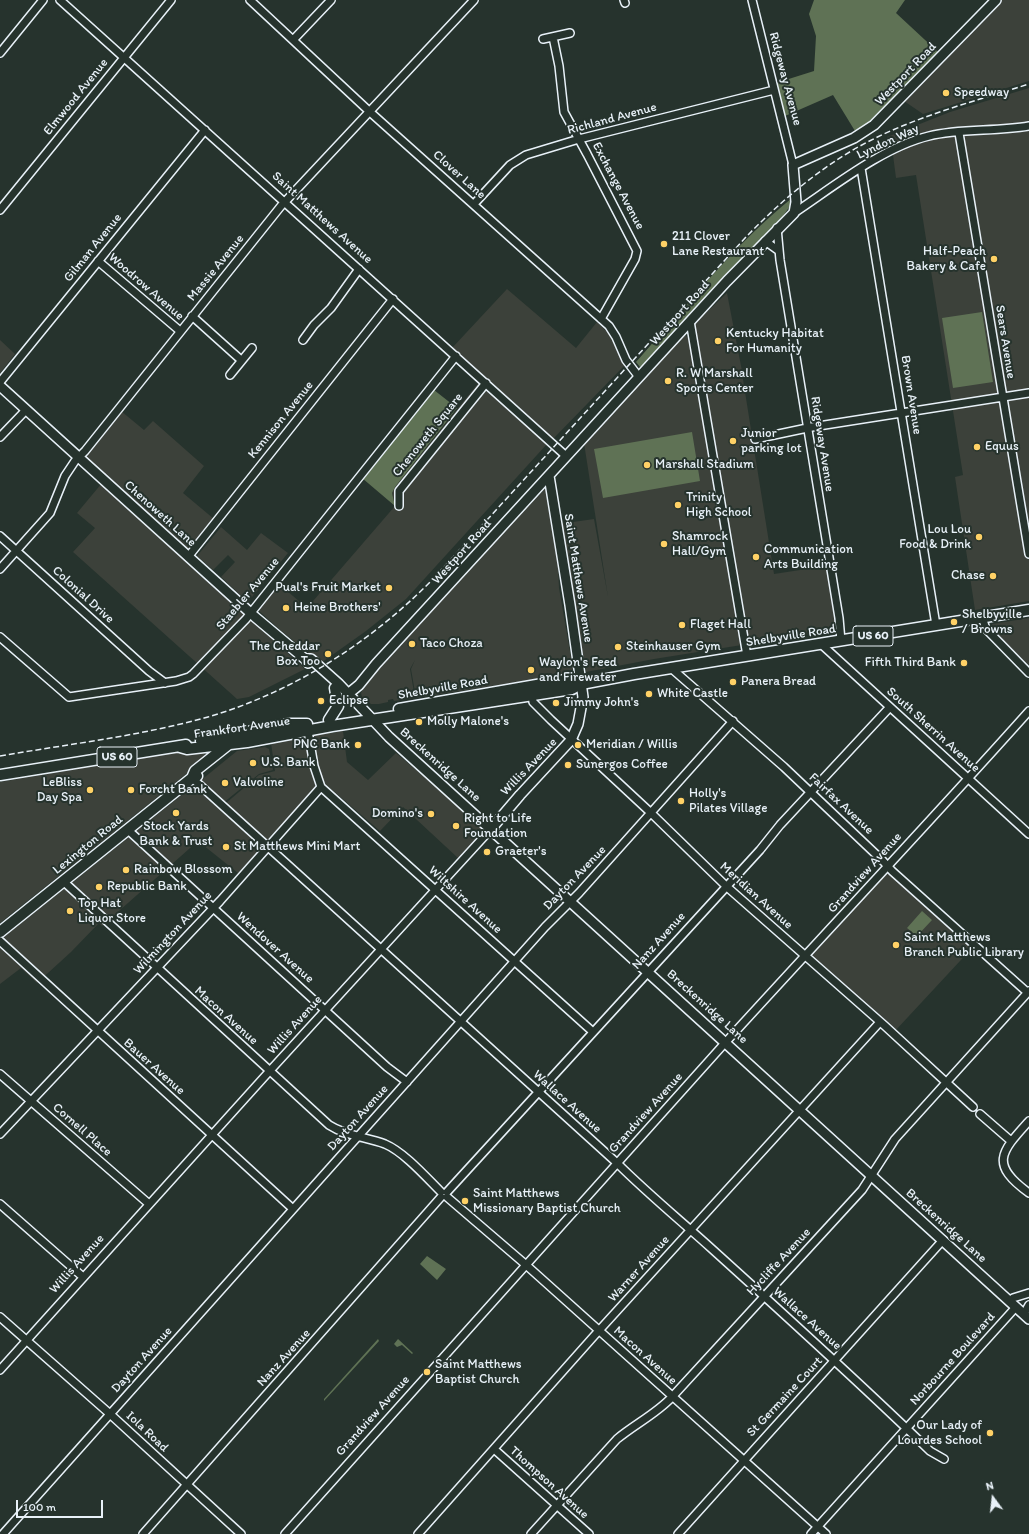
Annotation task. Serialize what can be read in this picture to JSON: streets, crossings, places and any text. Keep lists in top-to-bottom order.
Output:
{
  "streets": {
    "main road": [
      "Westport Road",
      "Saint Matthews Avenue",
      "Chenoweth Lane",
      "Shelbyville Road",
      "US 60",
      "Frankfort Avenue",
      "Breckenridge Lane",
      "Willis Avenue",
      "Lexington Road"
    ],
    "street": [
      "Ridgeway Avenue",
      "Elmwood Avenue",
      "Richland Avenue",
      "Lyndon Way",
      "Clover Lane",
      "Exchange Avenue",
      "Gilman Avenue",
      "Massie Avenue",
      "Woodrow Avenue",
      "Sears Avenue",
      "Brown Avenue",
      "Kennison Avenue",
      "Chenoweth Square",
      "Staebler Avenue",
      "Colonial Drive",
      "South Sherrin Avenue",
      "Fairfax Avenue",
      "Grandview Avenue",
      "Dayton Avenue",
      "Meridian Avenue",
      "Wiltshire Avenue",
      "Wilmington Avenue",
      "Nanz Avenue",
      "Wendover Avenue",
      "Macon Avenue",
      "Bauer Avenue",
      "Wallace Avenue",
      "Cornell Place",
      "Hycliffe Avenue",
      "Warner Avenue",
      "Norbourne Boulevard",
      "St Germaine Court",
      "Iola Road",
      "Thompson Avenue"
    ]
  },
  "crossings": [
    ["Westport Road", "Ridgeway Avenue"],
    ["Westport Road", "Lyndon Way"],
    ["Westport Road", "Clover Lane"],
    ["Westport Road", "Saint Matthews Avenue"],
    ["Westport Road", "Chenoweth Lane"],
    ["Ridgeway Avenue", "Richland Avenue"],
    ["Ridgeway Avenue", "Shelbyville Road"],
    ["Elmwood Avenue", "Saint Matthews Avenue"],
    ["Richland Avenue", "Clover Lane"],
    ["Richland Avenue", "Exchange Avenue"],
    ["Lyndon Way", "Sears Avenue"],
    ["Lyndon Way", "Brown Avenue"],
    ["Clover Lane", "Exchange Avenue"],
    ["Clover Lane", "Massie Avenue"],
    ["Saint Matthews Avenue", "Gilman Avenue"],
    ["Saint Matthews Avenue", "Massie Avenue"],
    ["Saint Matthews Avenue", "Kennison Avenue"],
    ["Saint Matthews Avenue", "Chenoweth Square"],
    ["Saint Matthews Avenue", "Staebler Avenue"],
    ["Saint Matthews Avenue", "Shelbyville Road"],
    ["Saint Matthews Avenue", "Willis Avenue"],
    ["Gilman Avenue", "Woodrow Avenue"],
    ["Massie Avenue", "Woodrow Avenue"],
    ["Massie Avenue", "Chenoweth Lane"],
    ["Massie Avenue", "Colonial Drive"],
    ["Brown Avenue", "Shelbyville Road"],
    ["Kennison Avenue", "Chenoweth Lane"],
    ["Chenoweth Lane", "Staebler Avenue"],
    ["Chenoweth Lane", "Shelbyville Road"],
    ["Chenoweth Lane", "Breckenridge Lane"],
    ["Staebler Avenue", "Colonial Drive"],
    ["Shelbyville Road", "Frankfort Avenue"],
    ["Shelbyville Road", "South Sherrin Avenue"],
    ["Shelbyville Road", "Breckenridge Lane"],
    ["Shelbyville Road", "Willis Avenue"],
    ["Shelbyville Road", "Fairfax Avenue"],
    ["Shelbyville Road", "Lexington Road"],
    ["Shelbyville Road", "Meridian Avenue"],
    ["Frankfort Avenue", "Lexington Road"],
    ["South Sherrin Avenue", "Grandview Avenue"],
    ["South Sherrin Avenue", "Nanz Avenue"],
    ["Breckenridge Lane", "Willis Avenue"],
    ["Breckenridge Lane", "Grandview Avenue"],
    ["Breckenridge Lane", "Dayton Avenue"],
    ["Breckenridge Lane", "Nanz Avenue"],
    ["Breckenridge Lane", "Hycliffe Avenue"],
    ["Breckenridge Lane", "Warner Avenue"],
    ["Breckenridge Lane", "Norbourne Boulevard"],
    ["Breckenridge Lane", "St Germaine Court"],
    ["Willis Avenue", "Meridian Avenue"],
    ["Willis Avenue", "Wiltshire Avenue"],
    ["Willis Avenue", "Wendover Avenue"],
    ["Willis Avenue", "Macon Avenue"],
    ["Willis Avenue", "Bauer Avenue"],
    ["Willis Avenue", "Wallace Avenue"],
    ["Willis Avenue", "Cornell Place"],
    ["Willis Avenue", "Iola Road"],
    ["Fairfax Avenue", "Grandview Avenue"],
    ["Fairfax Avenue", "Dayton Avenue"],
    ["Fairfax Avenue", "Nanz Avenue"],
    ["Fairfax Avenue", "Hycliffe Avenue"],
    ["Lexington Road", "Wendover Avenue"],
    ["Lexington Road", "Macon Avenue"],
    ["Lexington Road", "Wallace Avenue"],
    ["Grandview Avenue", "Meridian Avenue"],
    ["Grandview Avenue", "Macon Avenue"],
    ["Grandview Avenue", "Wallace Avenue"],
    ["Dayton Avenue", "Meridian Avenue"],
    ["Dayton Avenue", "Wiltshire Avenue"],
    ["Dayton Avenue", "Wendover Avenue"],
    ["Dayton Avenue", "Macon Avenue"],
    ["Dayton Avenue", "Bauer Avenue"],
    ["Dayton Avenue", "Wallace Avenue"],
    ["Dayton Avenue", "Iola Road"],
    ["Meridian Avenue", "Nanz Avenue"],
    ["Meridian Avenue", "Hycliffe Avenue"],
    ["Meridian Avenue", "Warner Avenue"],
    ["Wiltshire Avenue", "Wilmington Avenue"],
    ["Wiltshire Avenue", "Nanz Avenue"],
    ["Wilmington Avenue", "Wendover Avenue"],
    ["Wilmington Avenue", "Macon Avenue"],
    ["Wilmington Avenue", "Bauer Avenue"],
    ["Wilmington Avenue", "Wallace Avenue"],
    ["Wilmington Avenue", "Cornell Place"],
    ["Nanz Avenue", "Macon Avenue"],
    ["Nanz Avenue", "Wallace Avenue"],
    ["Nanz Avenue", "Iola Road"],
    ["Macon Avenue", "Hycliffe Avenue"],
    ["Macon Avenue", "Warner Avenue"],
    ["Macon Avenue", "Norbourne Boulevard"],
    ["Macon Avenue", "St Germaine Court"],
    ["Wallace Avenue", "Hycliffe Avenue"],
    ["Wallace Avenue", "Warner Avenue"],
    ["Wallace Avenue", "Norbourne Boulevard"],
    ["Wallace Avenue", "St Germaine Court"],
    ["Hycliffe Avenue", "Thompson Avenue"],
    ["Warner Avenue", "Thompson Avenue"]
  ],
  "places": [
    "Speedway",
    "211 Clover Lane Restaurant",
    "Half-Peach Bakery & Cafe",
    "Kentucky Habitat For Humanity",
    "R. W Marshall Sports Center",
    "Junior parking lot",
    "Equus",
    "Marshall Stadium",
    "Trinity High School",
    "Lou Lou Food & Drink",
    "Shamrock Hall/Gym",
    "Communication Arts Building",
    "Chase",
    "Pual's Fruit Market",
    "Heine Brothers'",
    "Shelbyville / Browns",
    "Flaget Hall",
    "Taco Choza",
    "Steinhauser Gym",
    "The Cheddar Box Too",
    "Fifth Third Bank",
    "Waylon's Feed and Firewater",
    "Panera Bread",
    "White Castle",
    "Eclipse",
    "Jimmy John's",
    "Molly Malone's",
    "PNC Bank",
    "Meridian / Willis",
    "U.S. Bank",
    "Sunergos Coffee",
    "Valvoline",
    "LeBliss Day Spa",
    "Forcht Bank",
    "Holly's Pilates Village",
    "Stock Yards Bank & Trust",
    "Domino's",
    "Right to Life Foundation",
    "St Matthews Mini Mart",
    "Graeter's",
    "Rainbow Blossom",
    "Republic Bank",
    "Top Hat Liquor Store",
    "Saint Matthews Branch Public Library",
    "Saint Matthews Missionary Baptist Church",
    "Saint Matthews Baptist Church",
    "Our Lady of Lourdes School"
  ],
  "scale_bar": "100 m",
  "north": "top"
}
